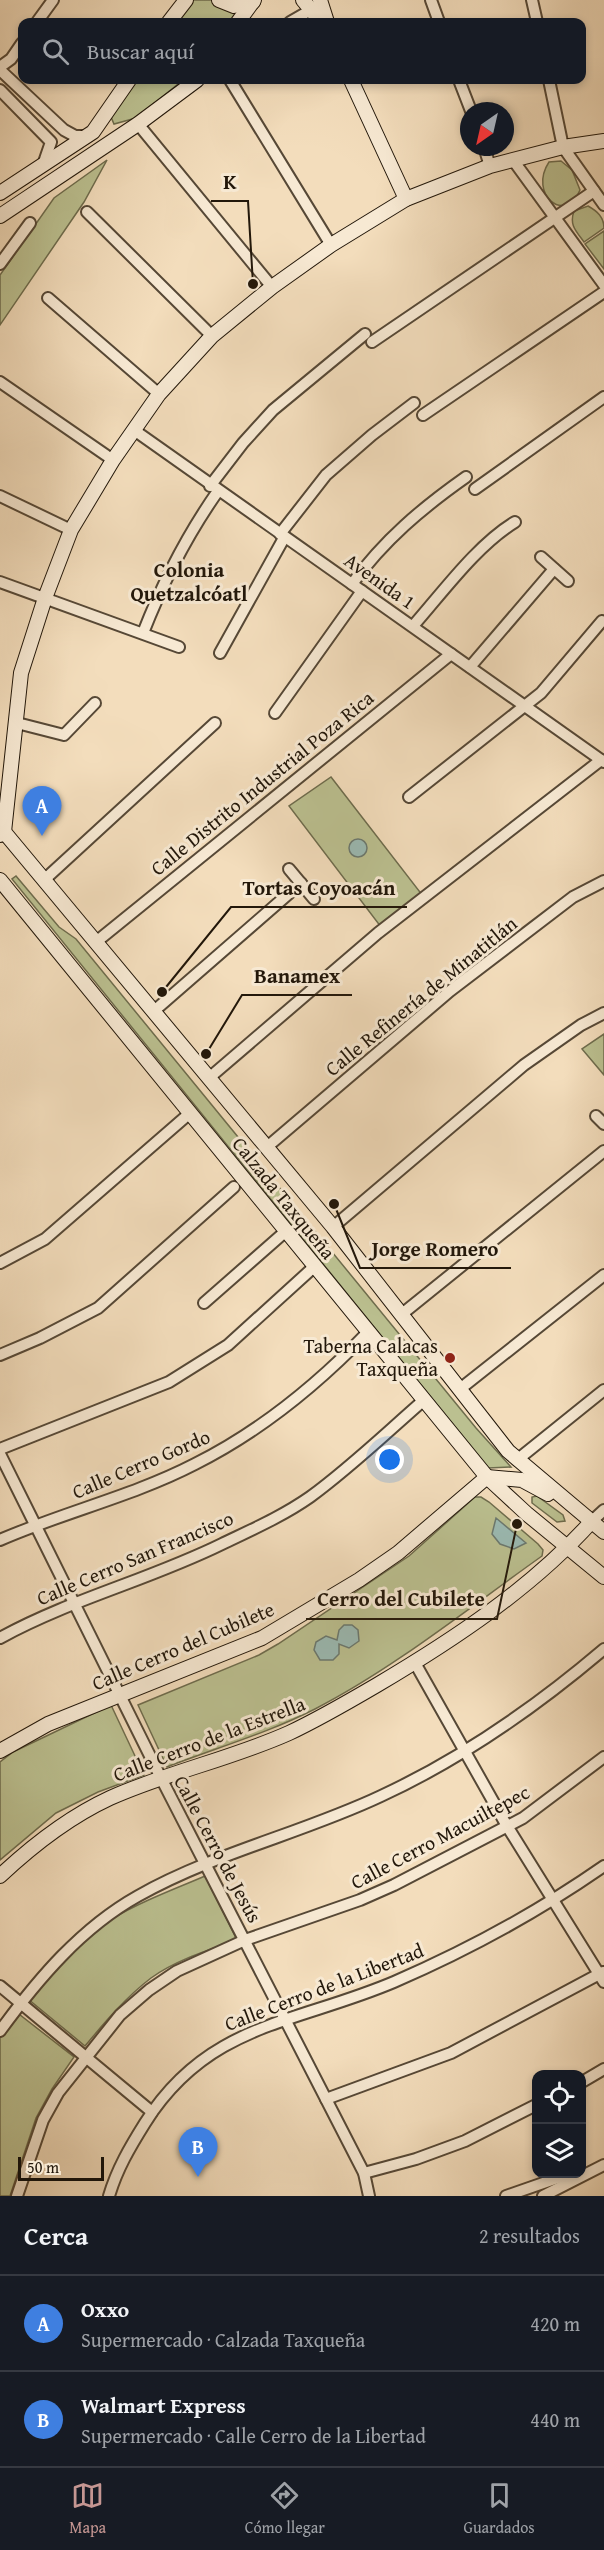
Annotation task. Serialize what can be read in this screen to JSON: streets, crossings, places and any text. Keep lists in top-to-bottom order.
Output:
{
  "streets": {
    "street": [
      "Avenida 1",
      "Calle Distrito Industrial Poza Rica",
      "Calle Refinería de Minatitlán",
      "Calzada Taxqueña",
      "Calle Cerro Gordo",
      "Calle Cerro San Francisco",
      "Calle Cerro del Cubilete",
      "Calle Cerro de la Estrella",
      "Calle Cerro Macuiltepec",
      "Calle Cerro de Jesús",
      "Calle Cerro de la Libertad"
    ]
  },
  "crossings": [
    ["Avenida 1", "Calle Distrito Industrial Poza Rica"],
    ["Calle Distrito Industrial Poza Rica", "Calzada Taxqueña"],
    ["Calle Refinería de Minatitlán", "Calzada Taxqueña"],
    ["Calzada Taxqueña", "Calle Cerro Gordo"],
    ["Calzada Taxqueña", "Calle Cerro San Francisco"],
    ["Calzada Taxqueña", "Calle Cerro del Cubilete"],
    ["Calzada Taxqueña", "Calle Cerro de la Estrella"],
    ["Calle Cerro Gordo", "Calle Cerro de Jesús"],
    ["Calle Cerro San Francisco", "Calle Cerro de Jesús"],
    ["Calle Cerro del Cubilete", "Calle Cerro de Jesús"],
    ["Calle Cerro de la Estrella", "Calle Cerro de Jesús"],
    ["Calle Cerro Macuiltepec", "Calle Cerro de Jesús"],
    ["Calle Cerro de Jesús", "Calle Cerro de la Libertad"]
  ],
  "districts": ["Colonia Quetzalcóatl"],
  "places": [
    "K",
    "Tortas Coyoacán",
    "Banamex",
    "Jorge Romero",
    "Taberna Calacas Taxqueña",
    "Cerro del Cubilete"
  ],
  "scale_bar": "50 m",
  "north": "bottom left",
  "page": {
    "search": "Buscar aquí",
    "pins": ["A", "B"],
    "scale": "50 m",
    "heading": ["Cerca", "2 resultados"],
    "list": [
      {
        "mark": "A",
        "name": "Oxxo",
        "note": "Supermercado · Calzada Taxqueña",
        "value": "420 m"
      },
      {
        "mark": "B",
        "name": "Walmart Express",
        "note": "Supermercado · Calle Cerro de la Libertad",
        "value": "440 m"
      }
    ],
    "nav": ["Mapa", "Cómo llegar", "Guardados"]
  }
}
